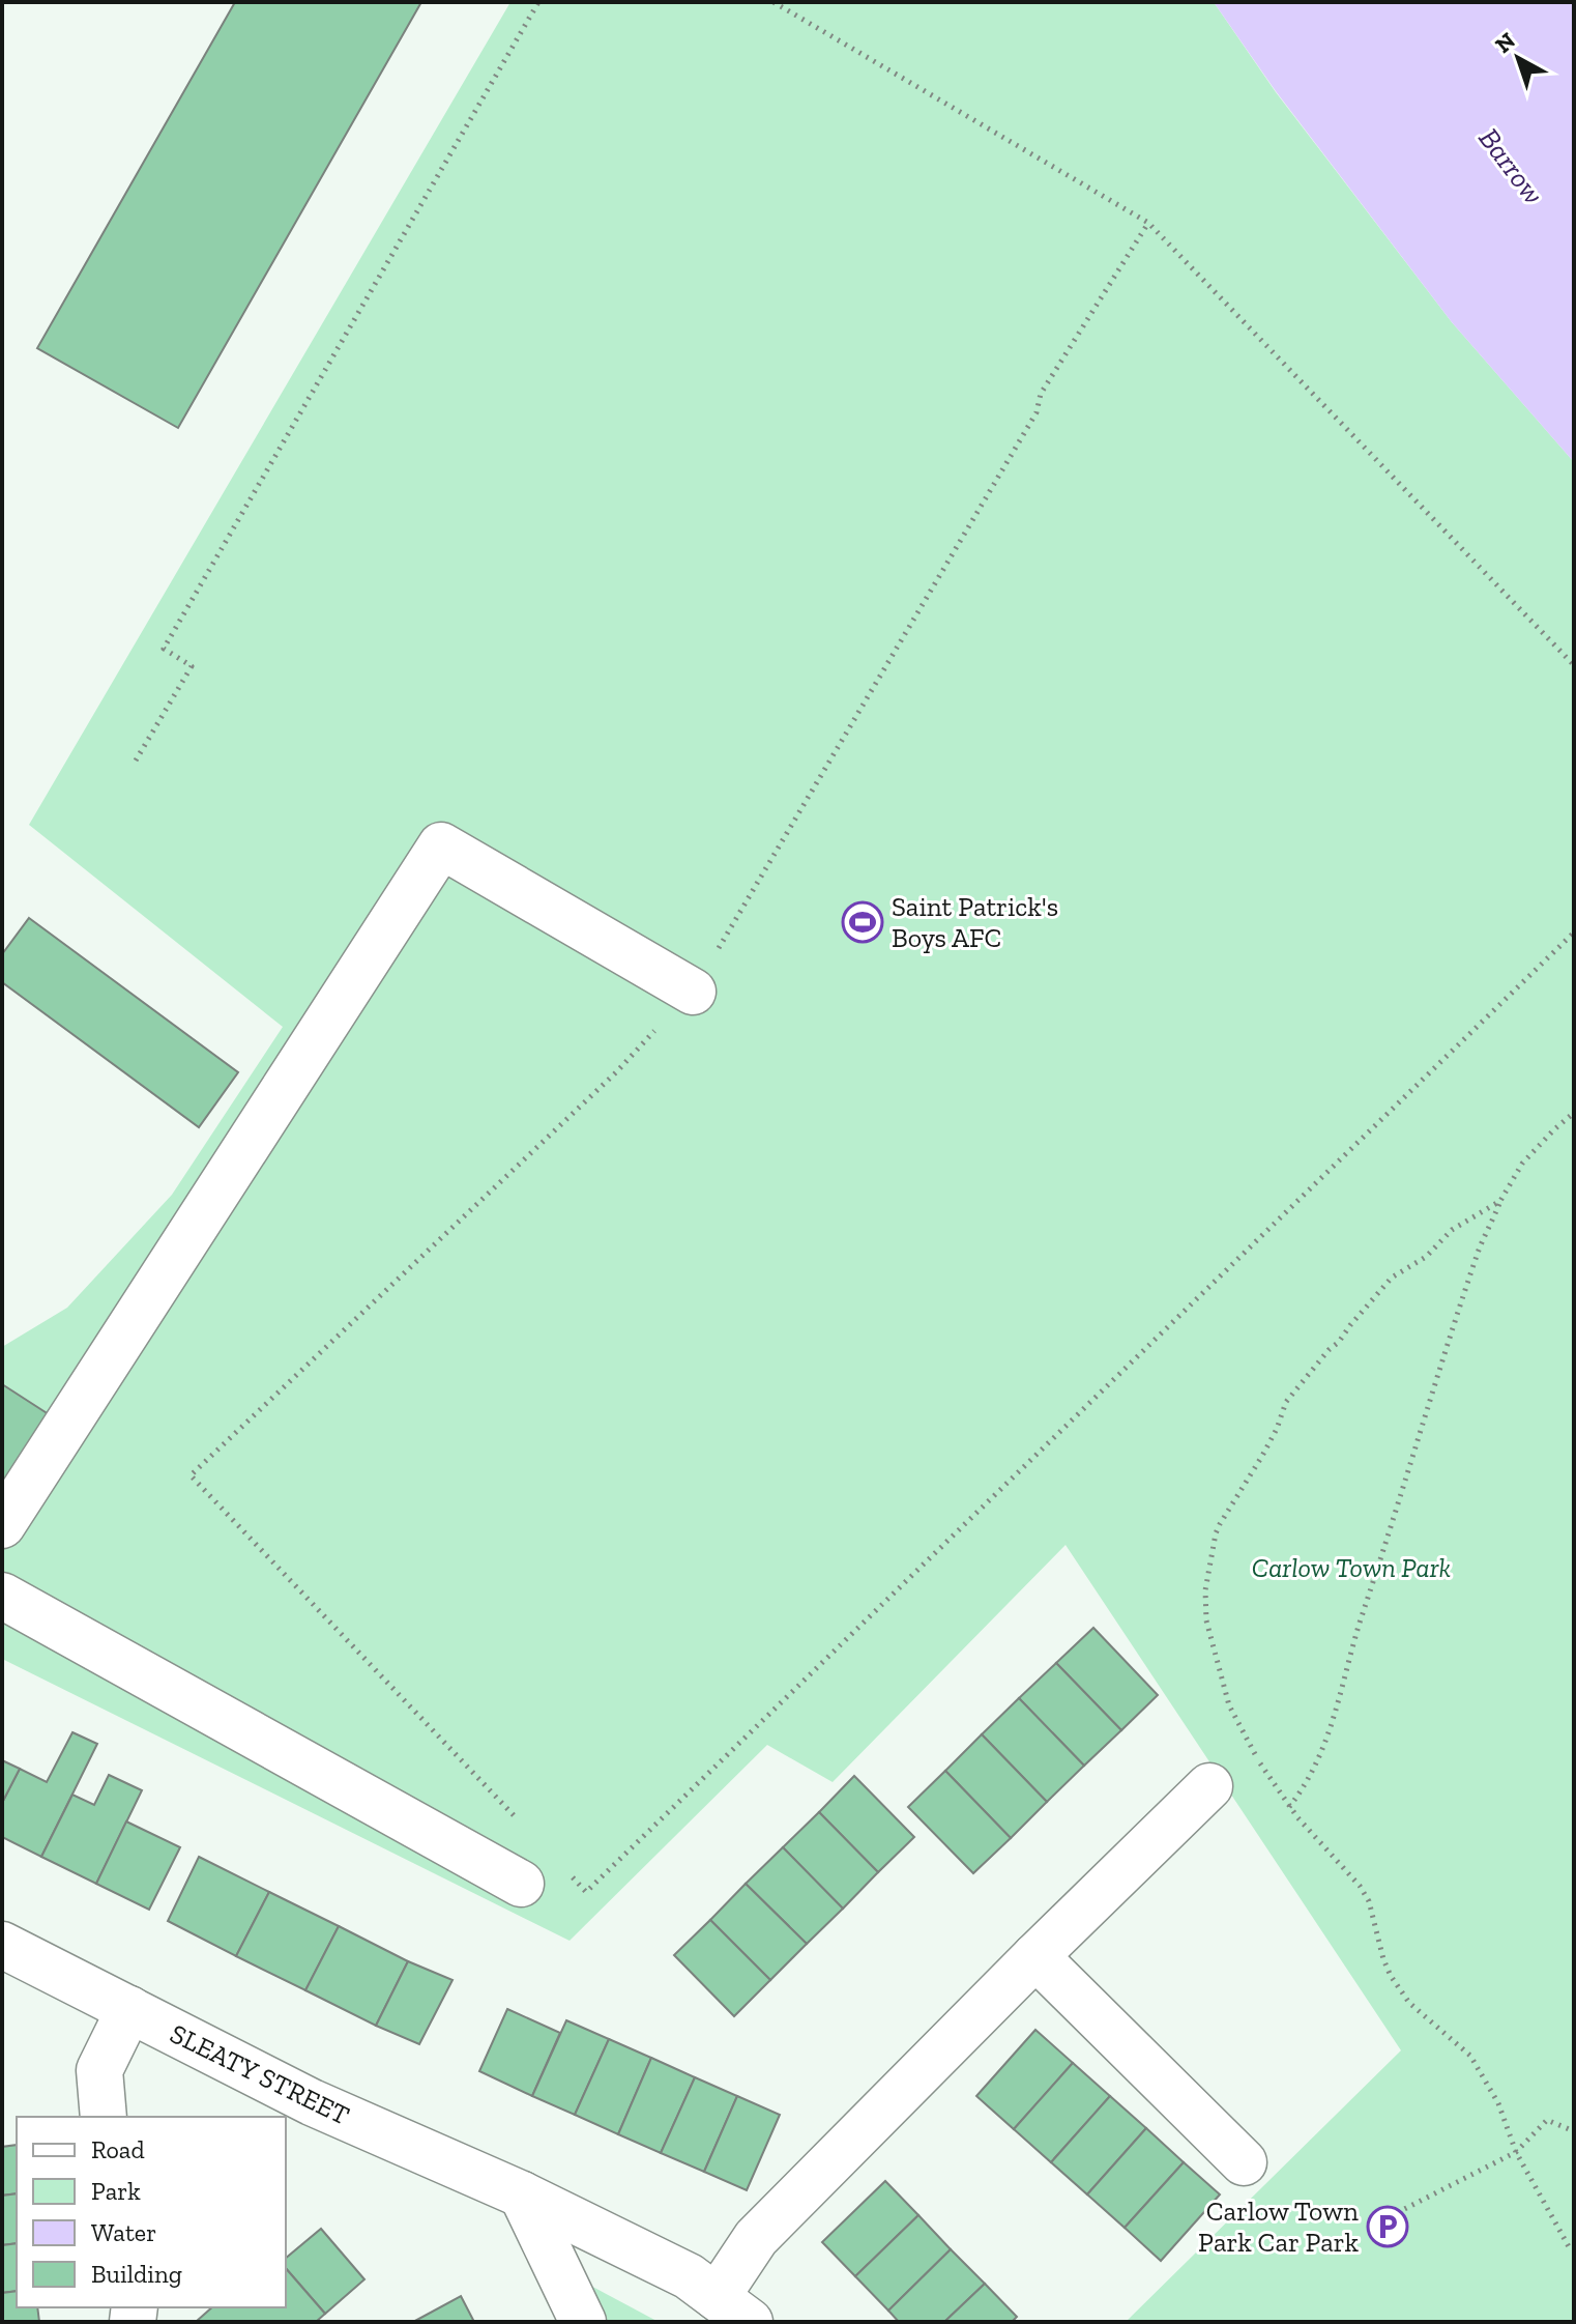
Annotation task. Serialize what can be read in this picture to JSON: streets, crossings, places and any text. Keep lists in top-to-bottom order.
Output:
{
  "streets": {
    "street": ["SLEATY STREET"]
  },
  "water": ["Barrow"],
  "parks": ["Carlow Town Park"],
  "places": {
    "sports": ["Saint Patrick's Boys AFC"],
    "parking": ["Carlow Town Park Car Park"]
  },
  "legend": [
    "Road",
    "Park",
    "Water",
    "Building"
  ],
  "north": "top left"
}
